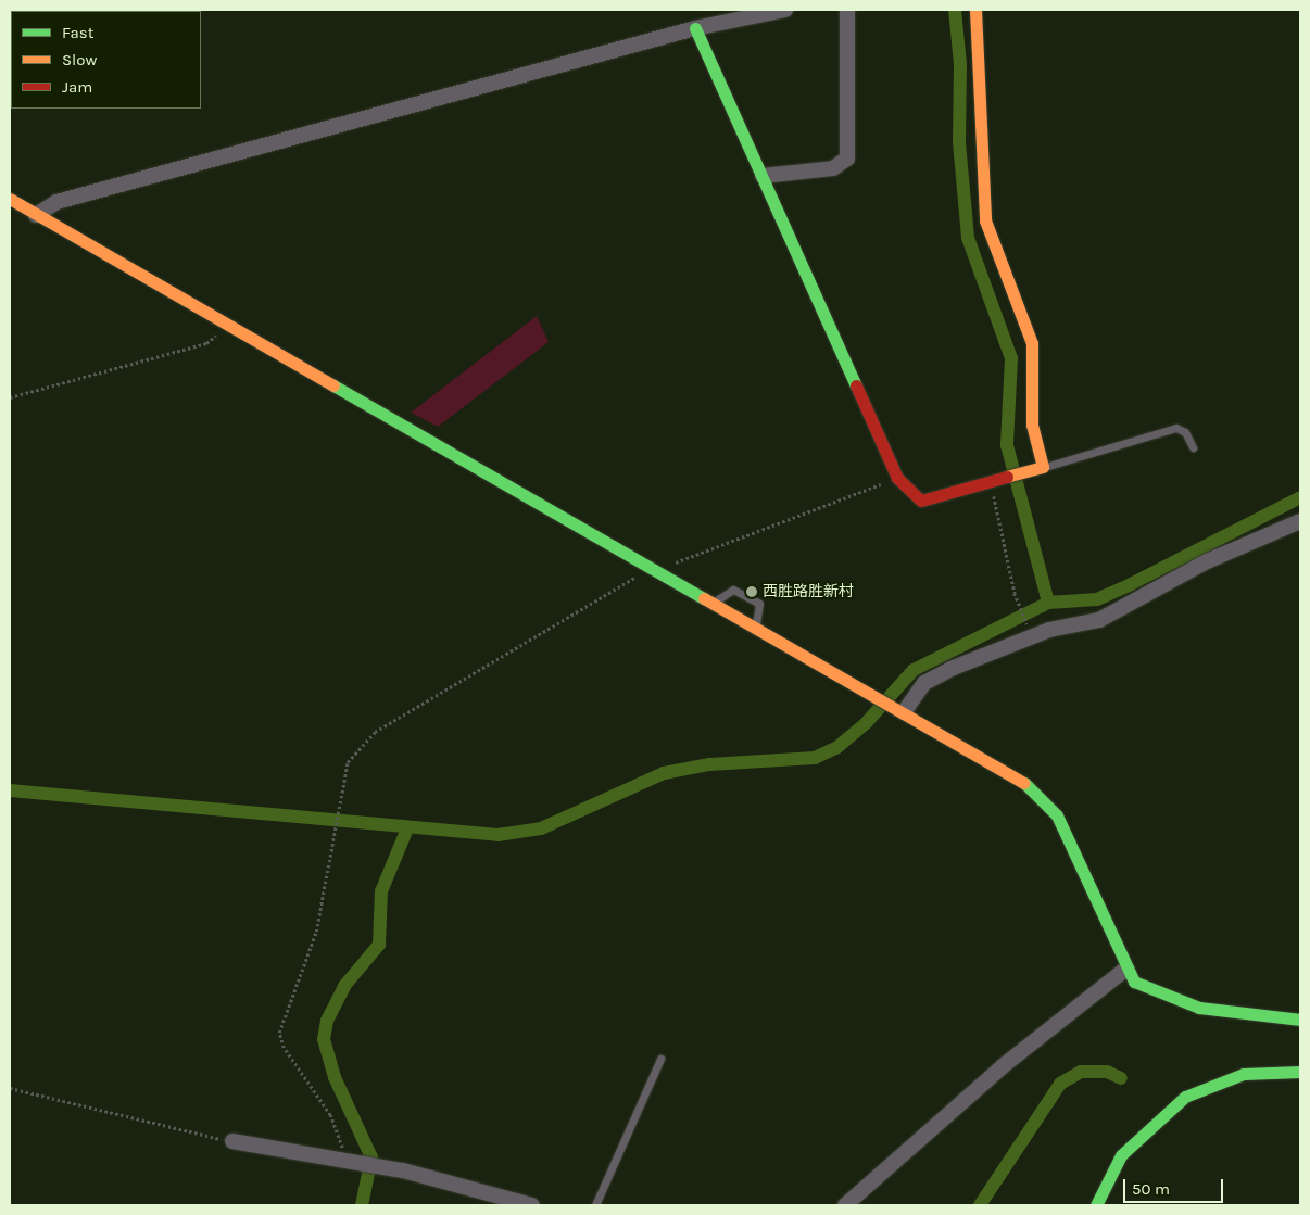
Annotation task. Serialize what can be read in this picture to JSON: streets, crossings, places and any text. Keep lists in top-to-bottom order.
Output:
{
  "places": ["西胜路胜新村"],
  "legend": ["Fast", "Slow", "Jam"],
  "scale_bar": "50 m"
}
